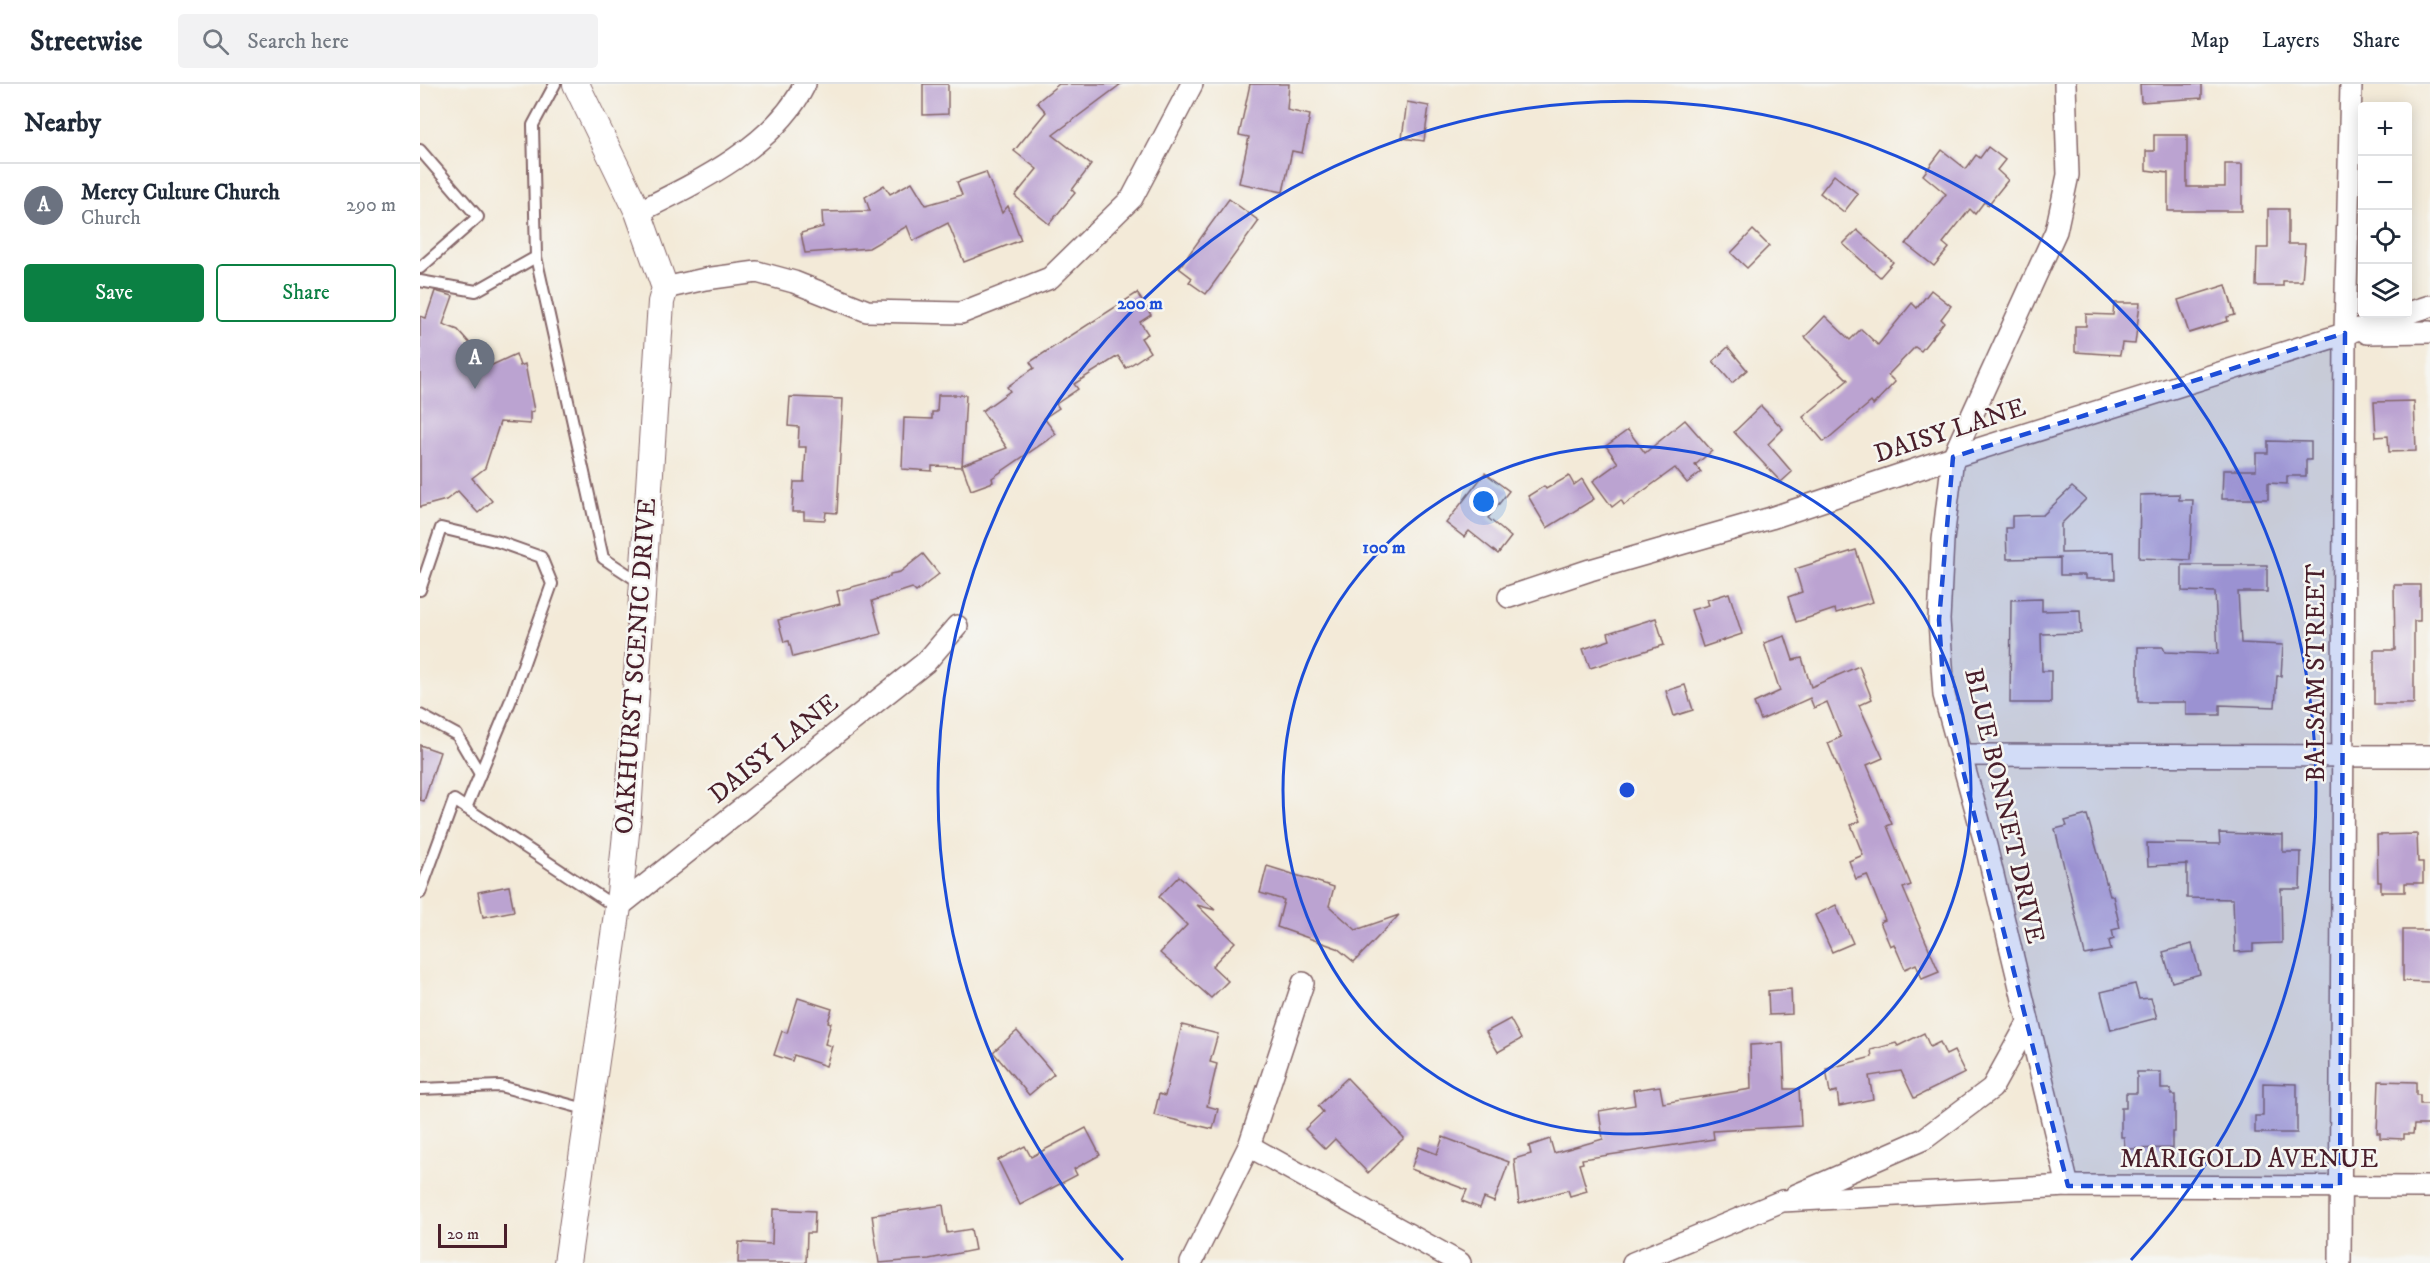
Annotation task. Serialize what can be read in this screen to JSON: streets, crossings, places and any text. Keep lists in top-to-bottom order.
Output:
{
  "streets": {
    "street": [
      "DAISY LANE",
      "OAKHURST SCENIC DRIVE",
      "BALSAM STREET",
      "BLUE BONNET DRIVE",
      "MARIGOLD AVENUE"
    ]
  },
  "crossings": [
    ["DAISY LANE", "OAKHURST SCENIC DRIVE"],
    ["DAISY LANE", "BALSAM STREET"],
    ["DAISY LANE", "BLUE BONNET DRIVE"],
    ["BALSAM STREET", "MARIGOLD AVENUE"],
    ["BLUE BONNET DRIVE", "MARIGOLD AVENUE"]
  ],
  "scale_bar": "20 m",
  "page": {
    "header": "Streetwise",
    "search": "Search here",
    "nav": ["Map", "Layers", "Share"],
    "heading": "Nearby",
    "map_buttons": ["+", "−"],
    "list": [
      {
        "mark": "A",
        "name": "Mercy Culture Church",
        "note": "Church",
        "value": "290 m"
      }
    ],
    "buttons": ["Save", "Share"],
    "pins": "A",
    "scale": "20 m"
  },
  "rings": ["200 m", "100 m"]
}
